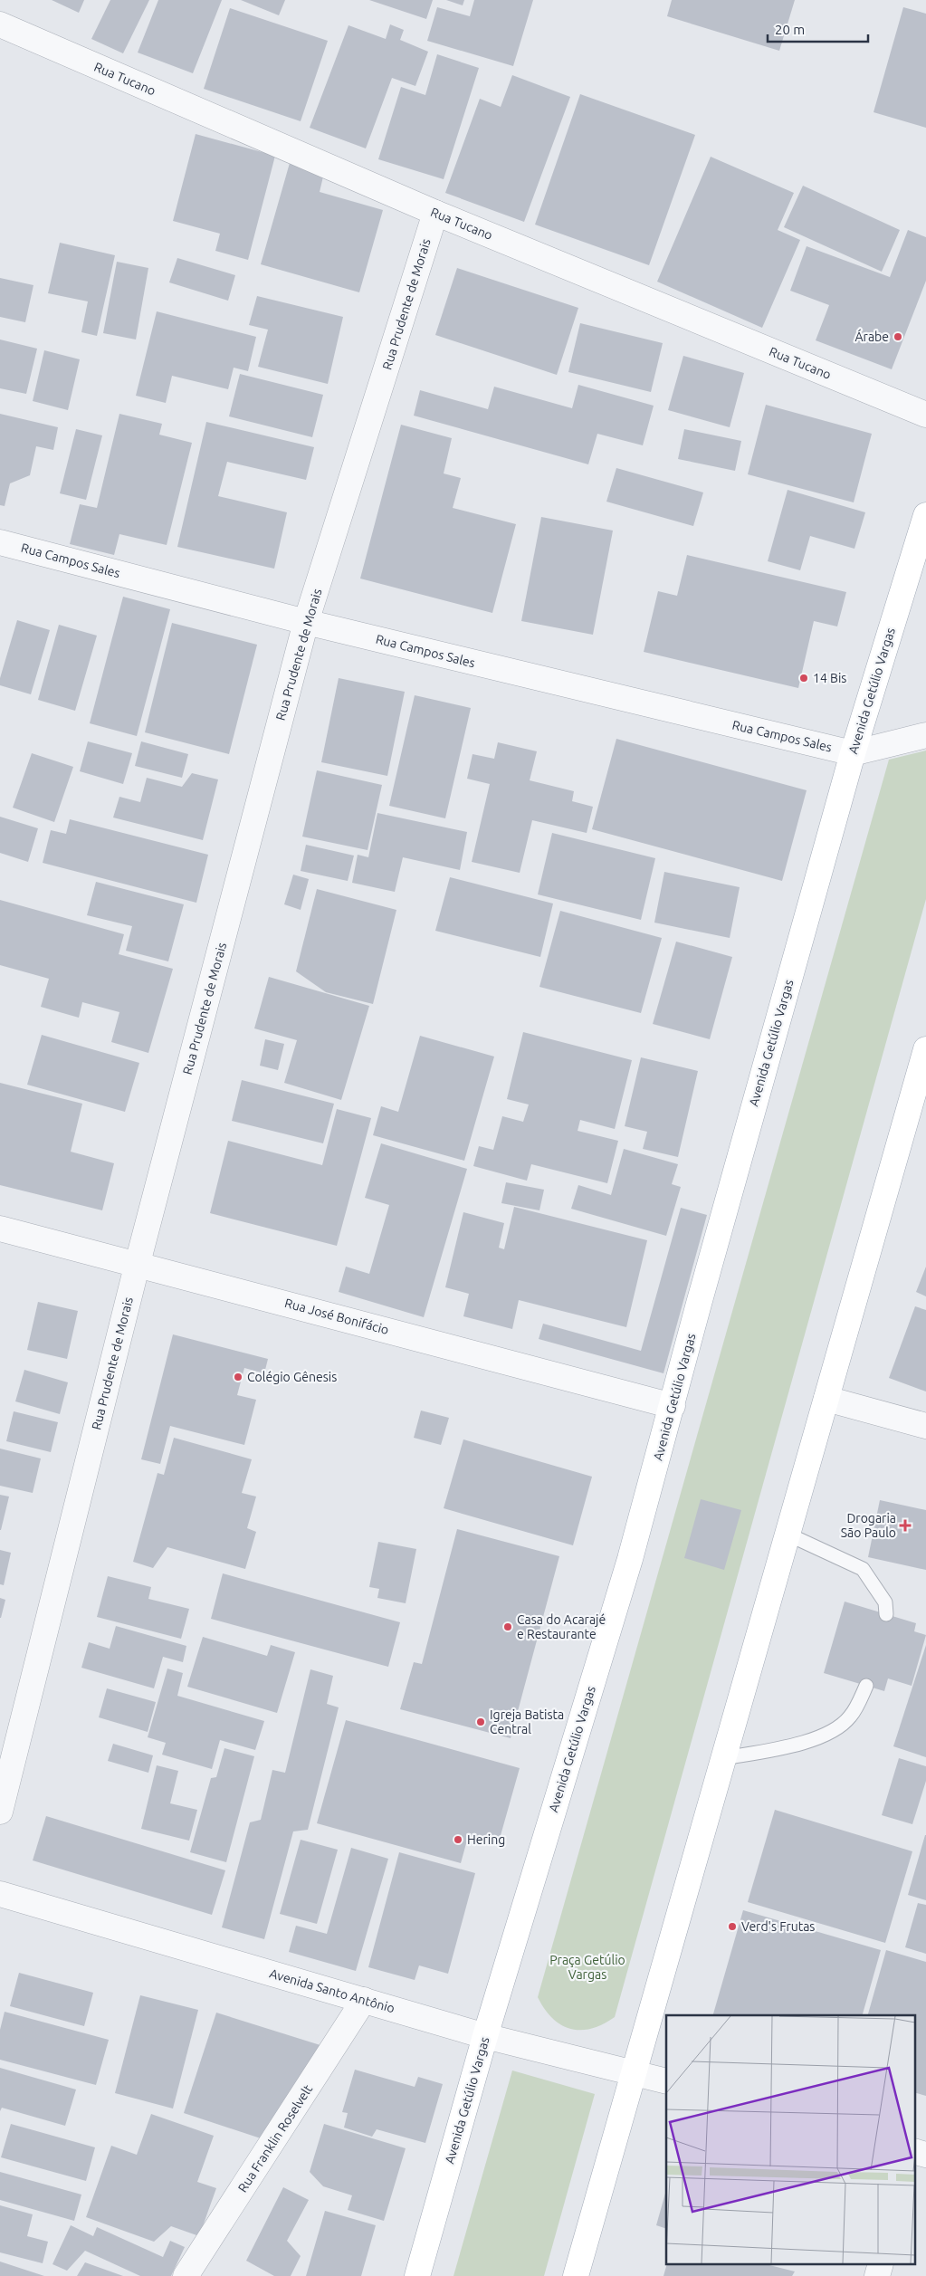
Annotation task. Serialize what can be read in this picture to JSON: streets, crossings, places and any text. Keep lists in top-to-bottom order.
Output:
{
  "streets": {
    "main road": ["Avenida Getúlio Vargas"],
    "street": [
      "Rua Tucano",
      "Rua Prudente de Morais",
      "Rua Campos Sales",
      "Rua José Bonifácio",
      "Avenida Santo Antônio",
      "Rua Franklin Roselvelt"
    ]
  },
  "crossings": [
    ["Rua Tucano", "Rua Prudente de Morais"],
    ["Rua Prudente de Morais", "Rua Campos Sales"],
    ["Rua Prudente de Morais", "Rua José Bonifácio"],
    ["Rua Campos Sales", "Avenida Getúlio Vargas"],
    ["Avenida Getúlio Vargas", "Rua José Bonifácio"],
    ["Avenida Getúlio Vargas", "Avenida Santo Antônio"],
    ["Avenida Santo Antônio", "Rua Franklin Roselvelt"]
  ],
  "parks": ["Praça Getúlio Vargas"],
  "places": {
    "other": [
      "Árabe",
      "14 Bis",
      "Colégio Gênesis",
      "Casa do Acarajé e Restaurante",
      "Igreja Batista Central",
      "Hering",
      "Verd's Frutas"
    ],
    "health": ["Drogaria São Paulo"]
  },
  "scale_bar": "20 m"
}
